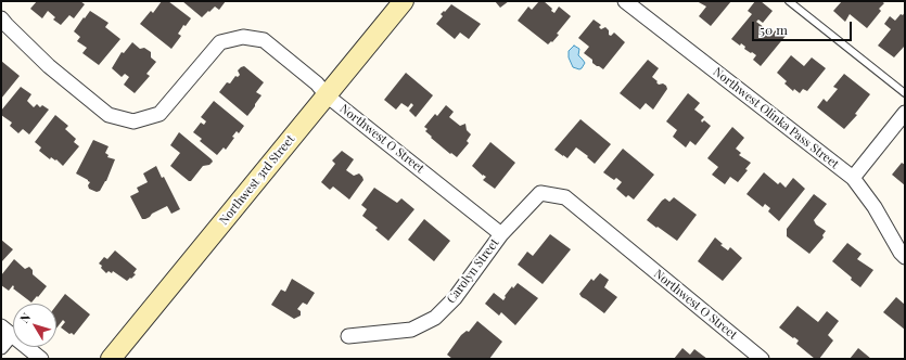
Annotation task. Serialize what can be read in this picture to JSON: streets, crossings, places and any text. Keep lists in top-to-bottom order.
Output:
{
  "streets": {
    "street": [
      "Northwest Olinka Pass Street",
      "Northwest O Street",
      "Northwest 3rd Street",
      "Carolyn Street"
    ]
  },
  "crossings": [
    ["Northwest O Street", "Northwest 3rd Street"],
    ["Northwest O Street", "Carolyn Street"]
  ],
  "scale_bar": "50 m",
  "north": "top left"
}
